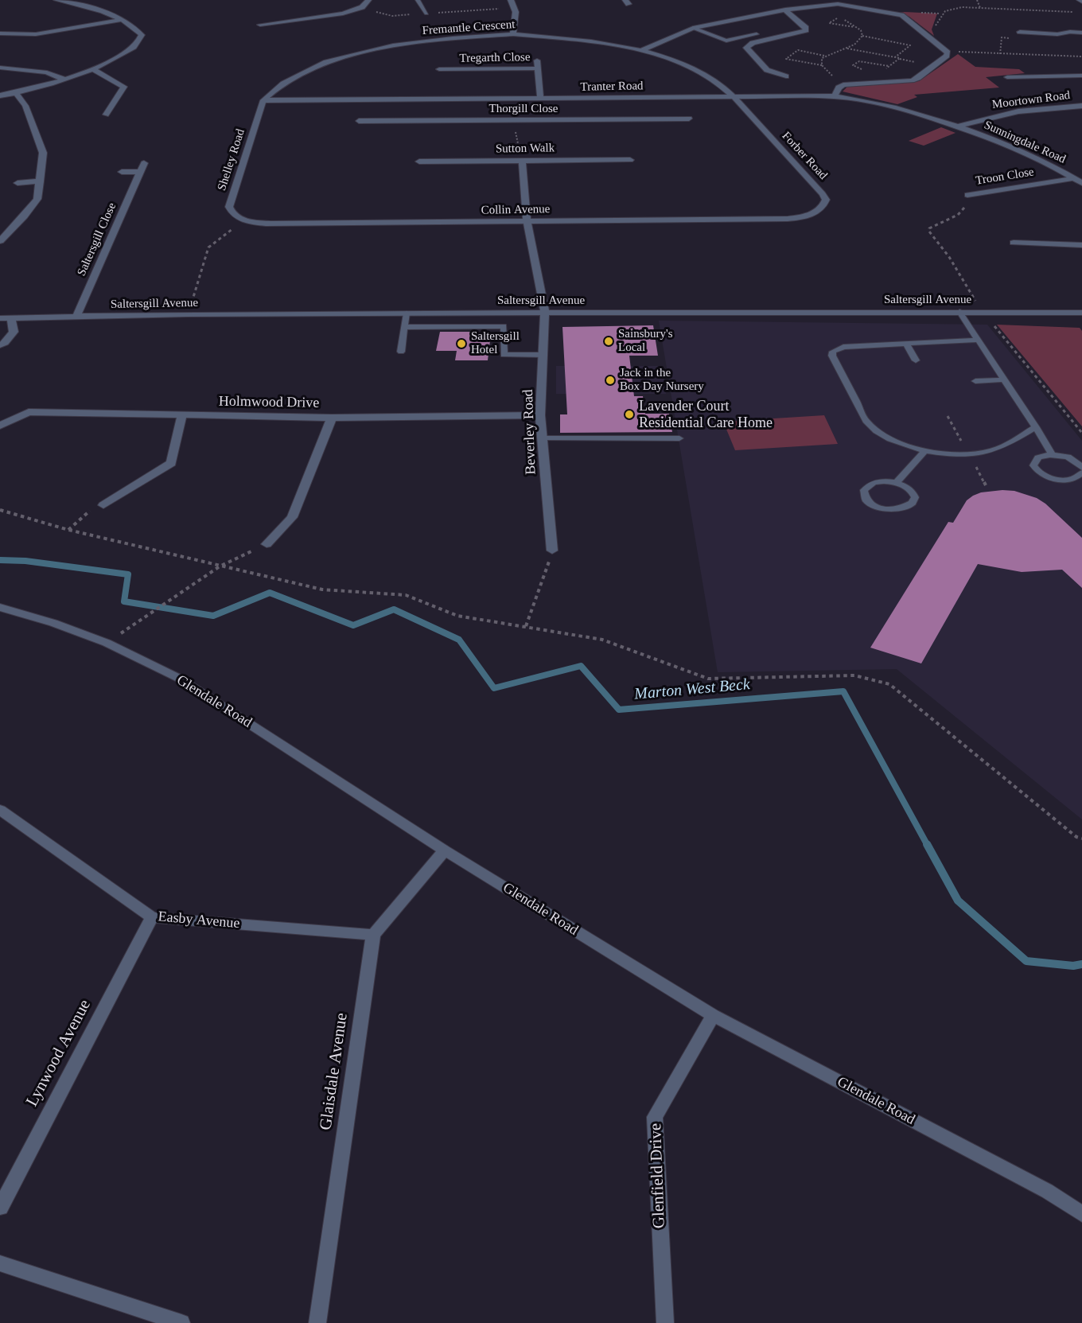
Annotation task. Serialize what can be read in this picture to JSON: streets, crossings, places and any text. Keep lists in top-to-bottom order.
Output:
{
  "streets": {
    "street": [
      "Fremantle Crescent",
      "Tregarth Close",
      "Tranter Road",
      "Moortown Road",
      "Thorgill Close",
      "Sunningdale Road",
      "Sutton Walk",
      "Forber Road",
      "Shelley Road",
      "Troon Close",
      "Collin Avenue",
      "Saltersgill Close",
      "Saltersgill Avenue",
      "Holmwood Drive",
      "Beverley Road",
      "Glendale Road",
      "Easby Avenue",
      "Lynwood Avenue",
      "Glaisdale Avenue",
      "Glenfield Drive"
    ]
  },
  "crossings": [
    ["Fremantle Crescent", "Tranter Road"],
    ["Fremantle Crescent", "Forber Road"],
    ["Fremantle Crescent", "Shelley Road"],
    ["Tregarth Close", "Tranter Road"],
    ["Tranter Road", "Moortown Road"],
    ["Tranter Road", "Thorgill Close"],
    ["Tranter Road", "Sunningdale Road"],
    ["Tranter Road", "Forber Road"],
    ["Tranter Road", "Shelley Road"],
    ["Moortown Road", "Sunningdale Road"],
    ["Sunningdale Road", "Troon Close"],
    ["Sutton Walk", "Beverley Road"],
    ["Forber Road", "Collin Avenue"],
    ["Shelley Road", "Collin Avenue"],
    ["Collin Avenue", "Beverley Road"],
    ["Saltersgill Close", "Saltersgill Avenue"],
    ["Saltersgill Avenue", "Beverley Road"],
    ["Holmwood Drive", "Beverley Road"],
    ["Glendale Road", "Glenfield Drive"],
    ["Easby Avenue", "Lynwood Avenue"],
    ["Easby Avenue", "Glaisdale Avenue"]
  ],
  "water": ["Marton West Beck"],
  "places": [
    "Sainsbury's Local",
    "Saltersgill Hotel",
    "Jack in the Box Day Nursery",
    "Lavender Court Residential Care Home"
  ]
}
